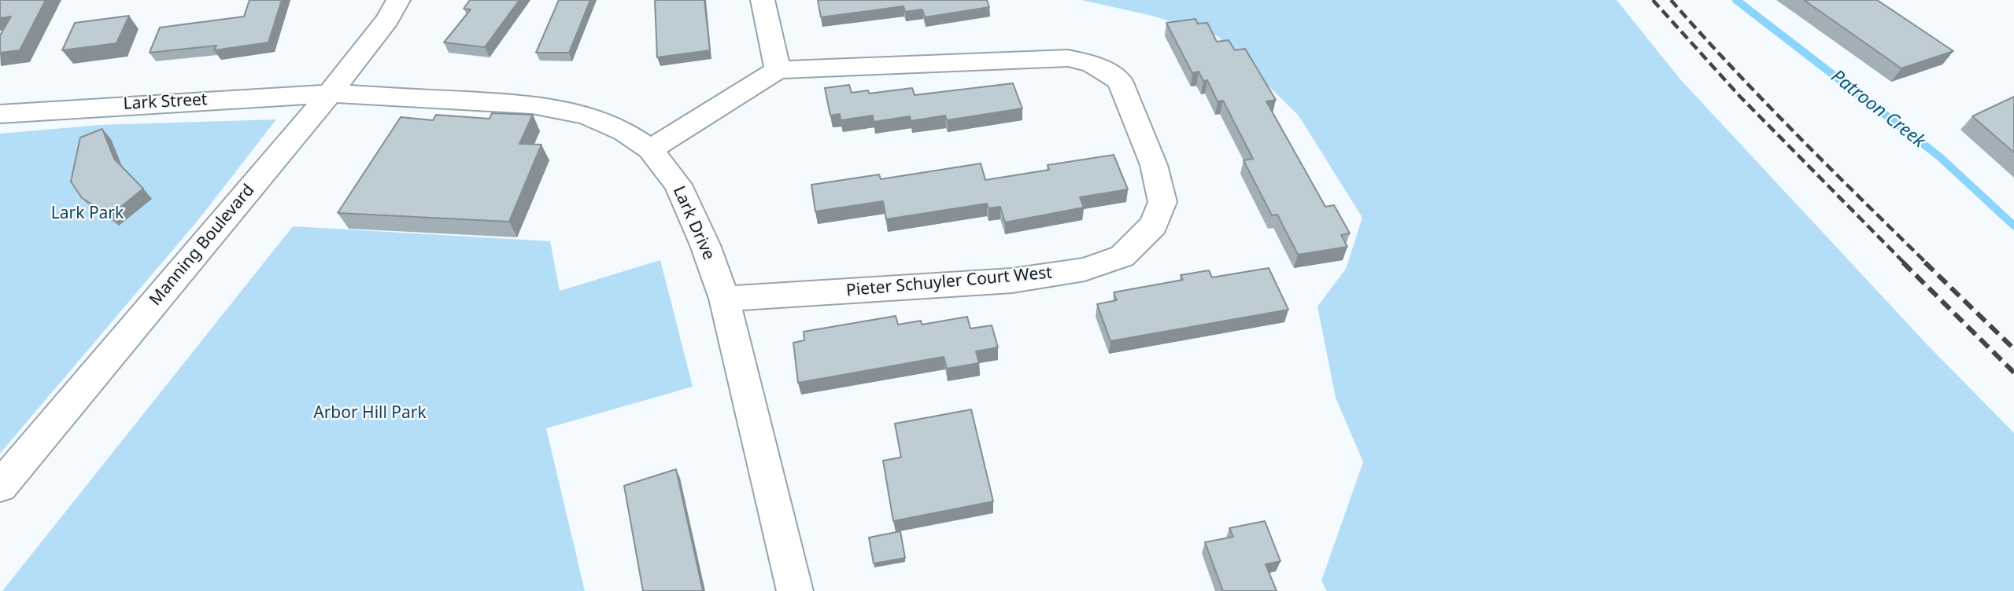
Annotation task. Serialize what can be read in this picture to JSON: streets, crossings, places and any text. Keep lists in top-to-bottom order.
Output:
{
  "streets": {
    "street": [
      "Lark Street",
      "Lark Drive",
      "Manning Boulevard",
      "Pieter Schuyler Court West"
    ]
  },
  "crossings": [
    ["Lark Street", "Lark Drive"],
    ["Lark Street", "Manning Boulevard"],
    ["Lark Drive", "Manning Boulevard"],
    ["Lark Drive", "Pieter Schuyler Court West"]
  ],
  "water": ["Patroon Creek"],
  "parks": ["Lark Park", "Arbor Hill Park"]
}
